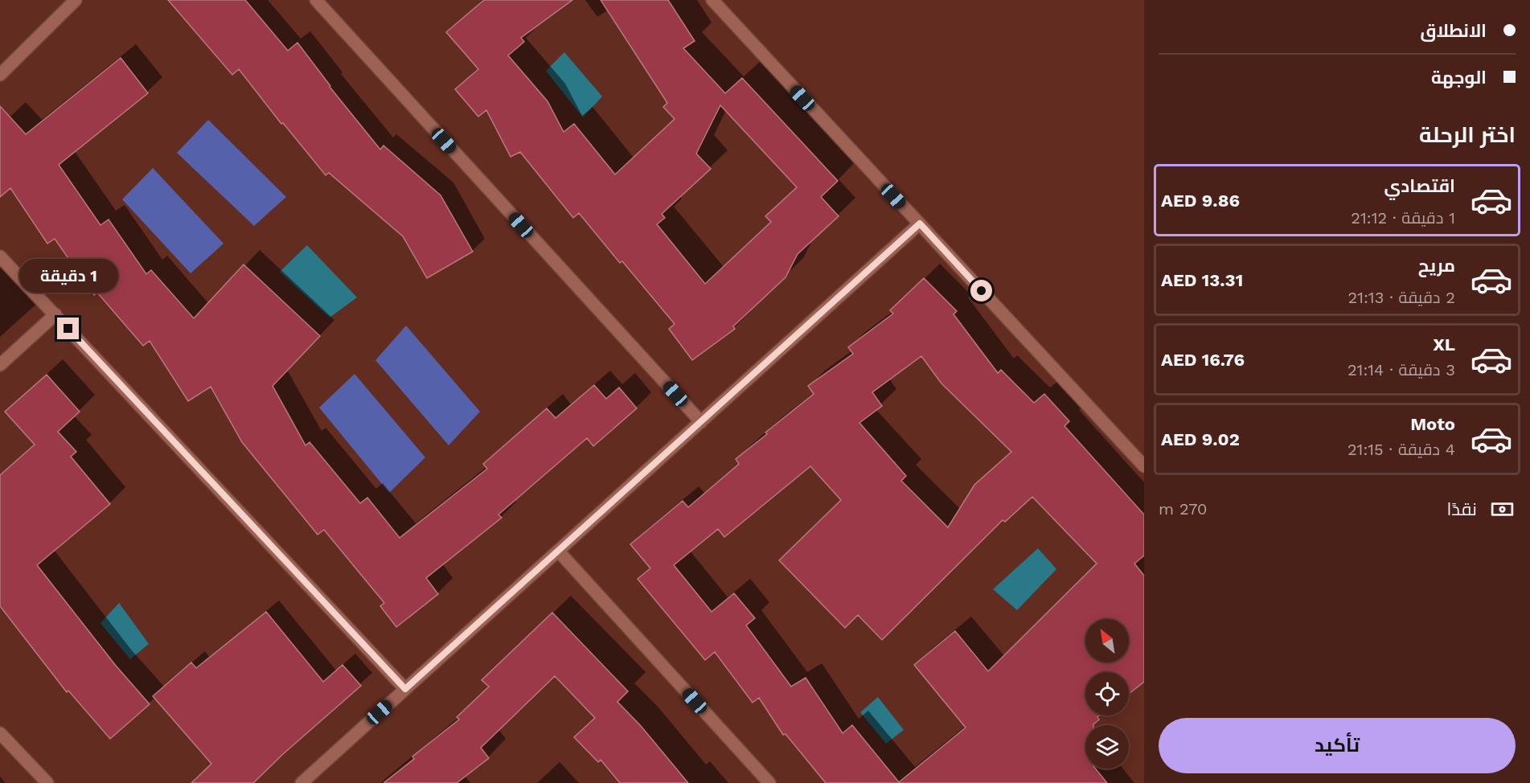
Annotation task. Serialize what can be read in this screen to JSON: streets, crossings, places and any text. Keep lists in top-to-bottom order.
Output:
{
  "north": "top left",
  "page": {
    "banner": ["الانطلاق", "الوجهة"],
    "heading": "اختر الرحلة",
    "list": [
      {
        "name": "اقتصادي",
        "note": "1 دقيقة · 21:12",
        "value": "AED 9.86"
      },
      {
        "name": "مريح",
        "note": "2 دقيقة · 21:13",
        "value": "AED 13.31"
      },
      {
        "name": "XL",
        "note": "3 دقيقة · 21:14",
        "value": "AED 16.76"
      },
      {
        "name": "Moto",
        "note": "4 دقيقة · 21:15",
        "value": "AED 9.02"
      }
    ],
    "bubble": "1 دقيقة",
    "pay": ["نقدًا", "270 m"],
    "buttons": "تأكيد"
  }
}
